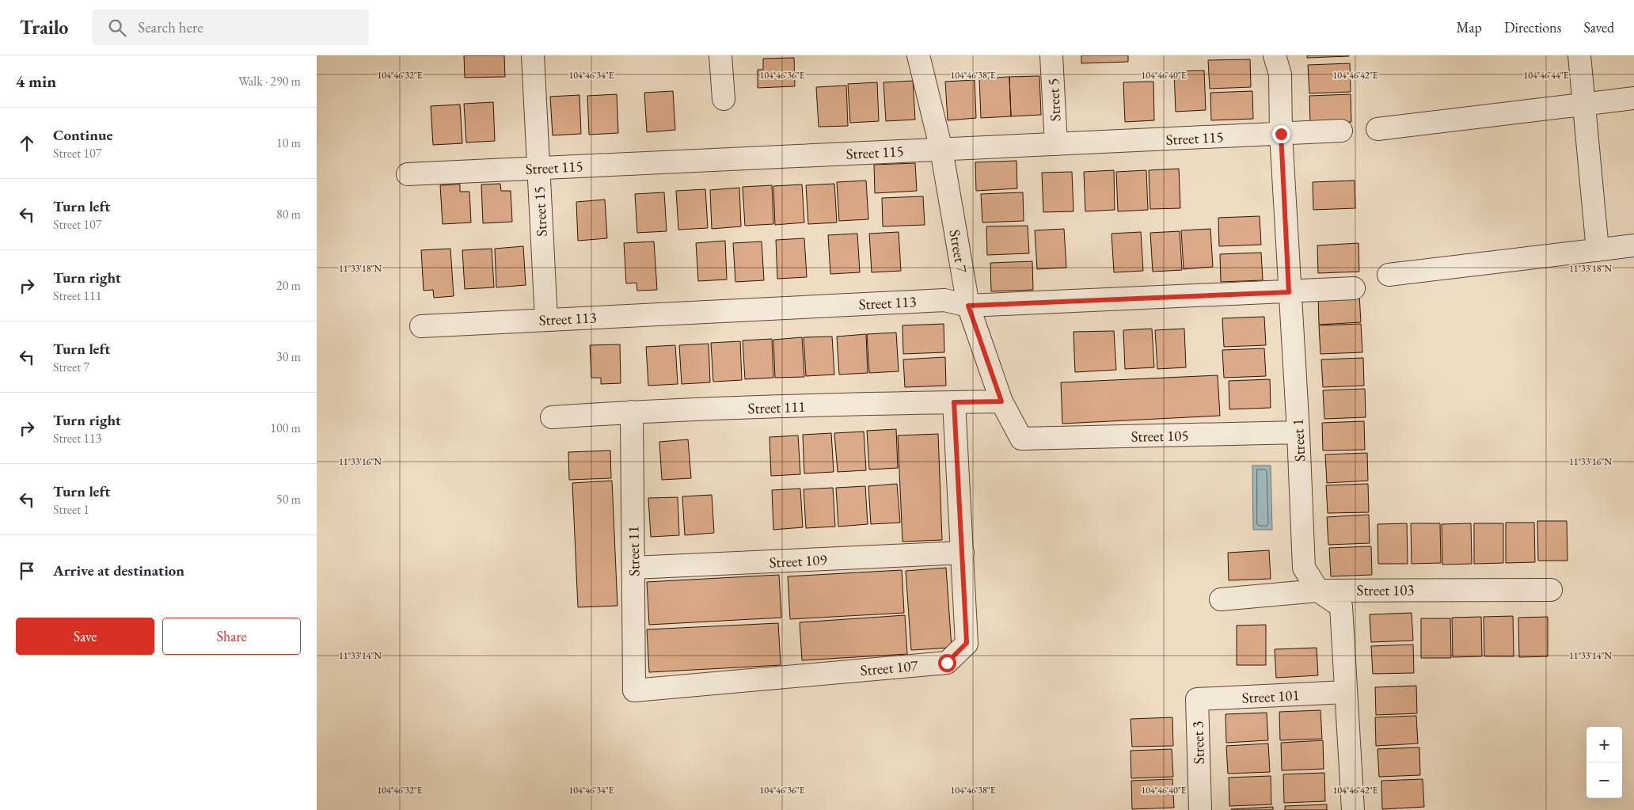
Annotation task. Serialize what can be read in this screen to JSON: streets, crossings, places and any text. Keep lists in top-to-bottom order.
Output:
{
  "streets": {
    "street": [
      "Street 5",
      "Street 115",
      "Street 15",
      "Street 7",
      "Street 113",
      "Street 111",
      "Street 105",
      "Street 1",
      "Street 11",
      "Street 109",
      "Street 103",
      "Street 107",
      "Street 101",
      "Street 3"
    ]
  },
  "crossings": [
    ["Street 5", "Street 115"],
    ["Street 115", "Street 15"],
    ["Street 115", "Street 7"],
    ["Street 115", "Street 1"],
    ["Street 15", "Street 113"],
    ["Street 7", "Street 113"],
    ["Street 7", "Street 111"],
    ["Street 7", "Street 105"],
    ["Street 113", "Street 1"],
    ["Street 111", "Street 11"],
    ["Street 111", "Street 107"],
    ["Street 105", "Street 1"],
    ["Street 1", "Street 103"],
    ["Street 1", "Street 101"],
    ["Street 11", "Street 109"],
    ["Street 11", "Street 107"],
    ["Street 109", "Street 107"],
    ["Street 101", "Street 3"]
  ],
  "page": {
    "header": "Trailo",
    "search": "Search here",
    "nav": ["Map", "Directions", "Saved"],
    "heading": ["4 min", "Walk · 290 m"],
    "list": [
      ["Continue", "Street 107", "10 m"],
      ["Turn left", "Street 107", "80 m"],
      ["Turn right", "Street 111", "20 m"],
      ["Turn left", "Street 7", "30 m"],
      ["Turn right", "Street 113", "100 m"],
      ["Turn left", "Street 1", "50 m"],
      "Arrive at destination"
    ],
    "buttons": ["Save", "Share"],
    "map_buttons": ["+", "−"]
  },
  "coordinates": [
    "104°46'32\"E",
    "104°46'34\"E",
    "104°46'36\"E",
    "104°46'38\"E",
    "104°46'40\"E",
    "104°46'42\"E",
    "104°46'44\"E",
    "11°33'18\"N",
    "11°33'16\"N",
    "11°33'14\"N"
  ]
}
